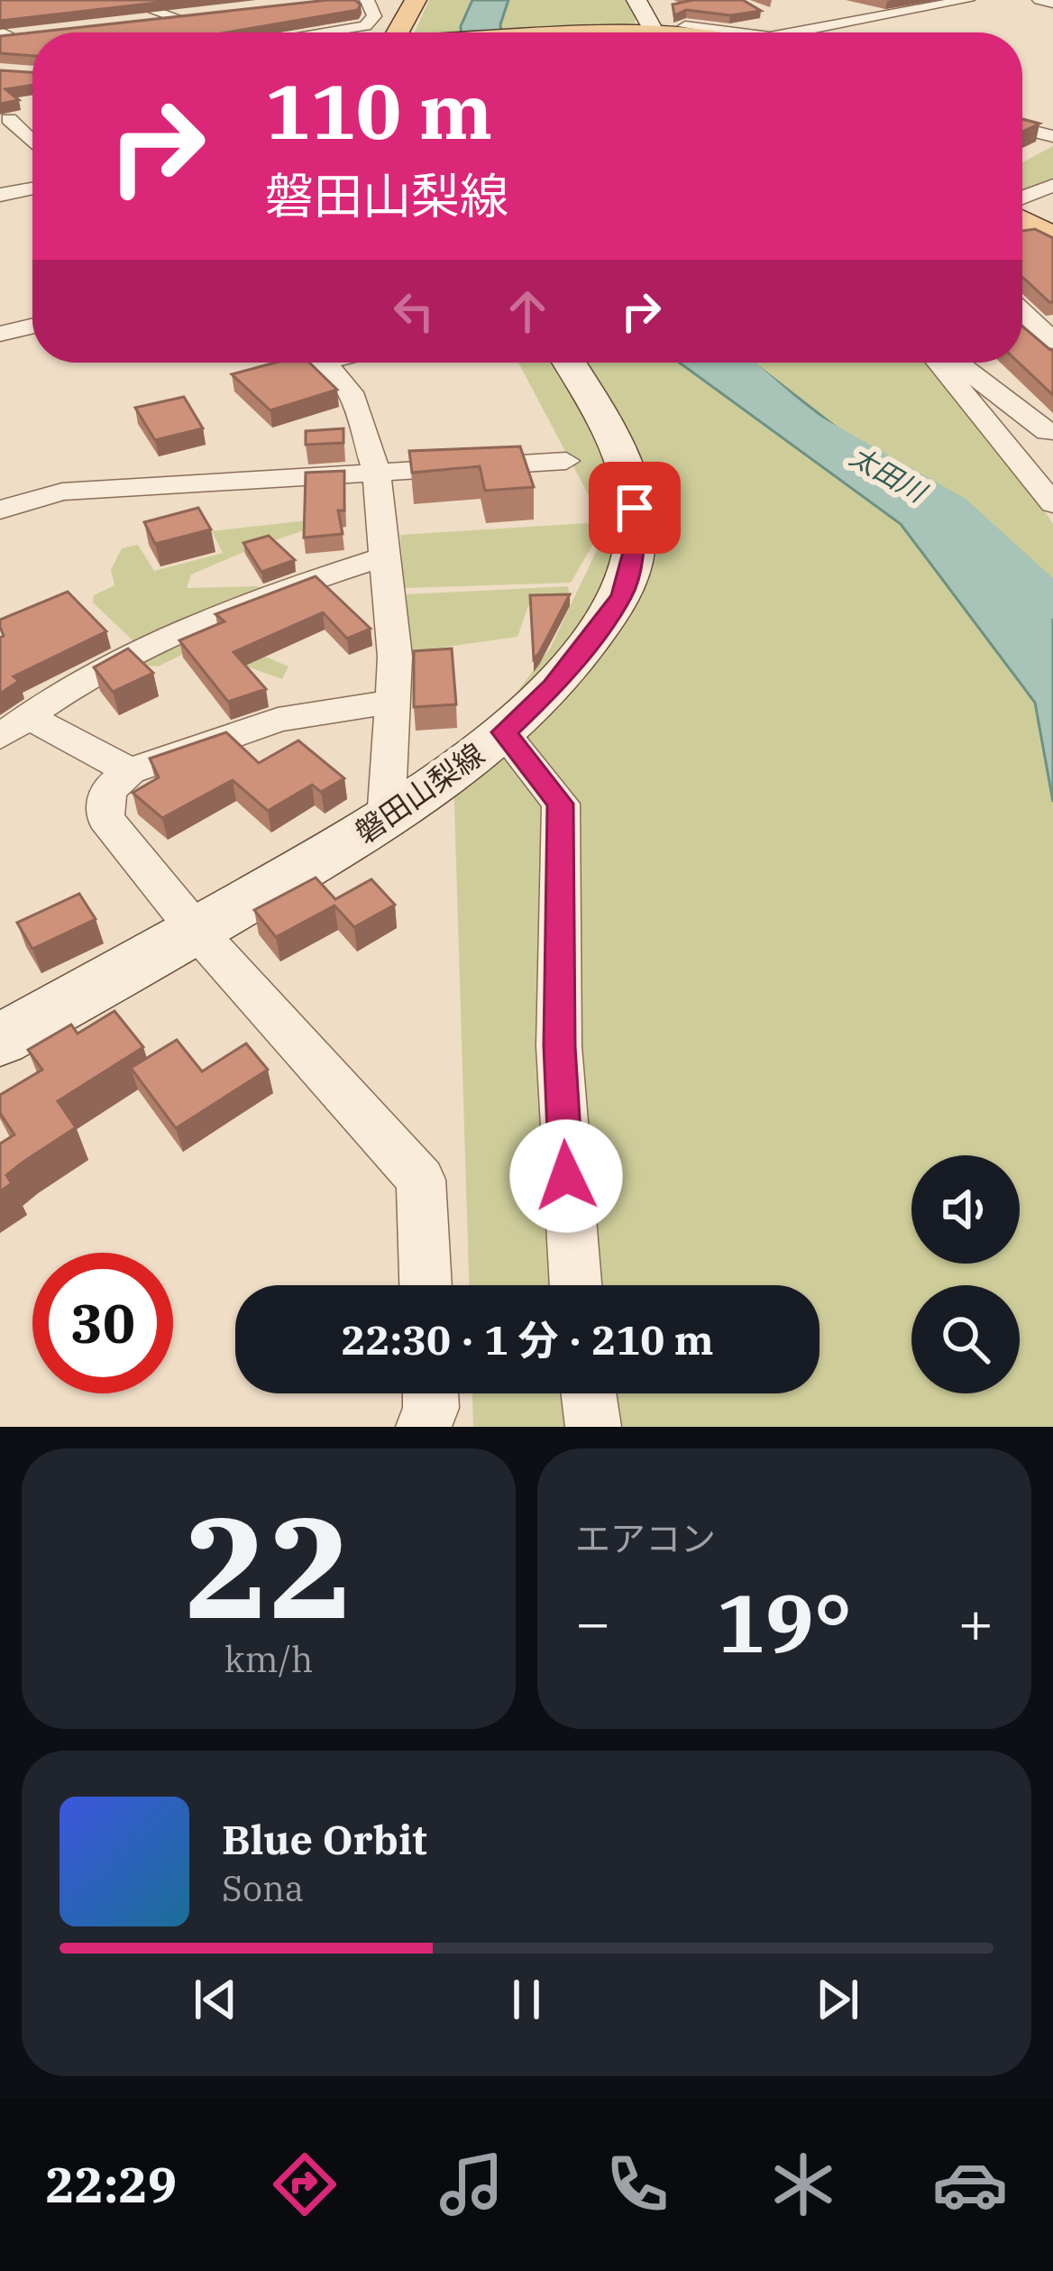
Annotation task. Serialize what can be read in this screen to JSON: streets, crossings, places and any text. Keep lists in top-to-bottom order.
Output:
{
  "streets": {
    "main road": ["磐田山梨線"]
  },
  "water": ["太田川"],
  "page": {
    "turn": ["110 m", "磐田山梨線"],
    "limit": "30",
    "trip": "22:30 · 1 分 · 210 m",
    "tile": [
      ["22", "km/h"],
      "エアコン"
    ],
    "heat": ["−", "19°", "+"],
    "song": ["Blue Orbit", "Sona"],
    "tabs": "22:29"
  }
}
